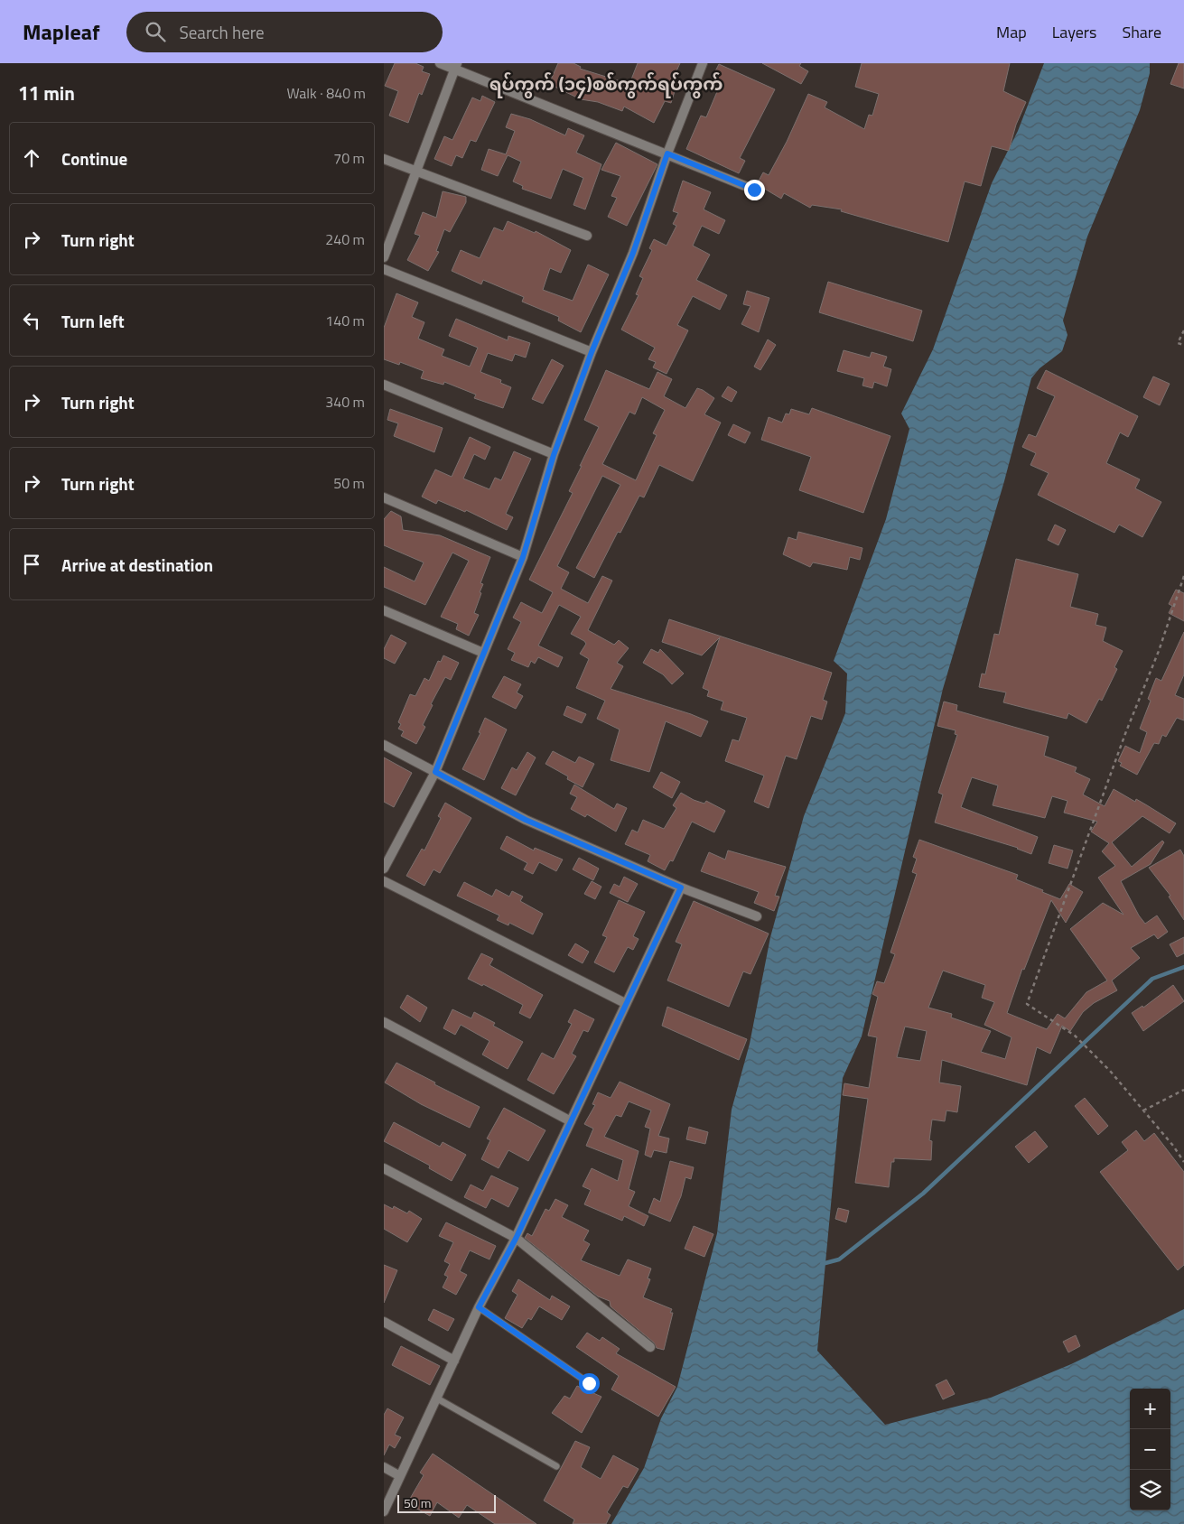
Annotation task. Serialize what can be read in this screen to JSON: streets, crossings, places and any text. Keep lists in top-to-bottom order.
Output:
{
  "districts": ["ရပ်ကွက် (၁၄)စစ်ကွက်ရပ်ကွက်"],
  "scale_bar": "50 m",
  "page": {
    "header": "Mapleaf",
    "search": "Search here",
    "nav": ["Map", "Layers", "Share"],
    "heading": ["11 min", "Walk · 840 m"],
    "list": [
      ["Continue", "70 m"],
      ["Turn right", "240 m"],
      ["Turn left", "140 m"],
      ["Turn right", "340 m"],
      ["Turn right", "50 m"],
      "Arrive at destination"
    ],
    "map_buttons": ["+", "−"],
    "scale": "50 m"
  }
}
